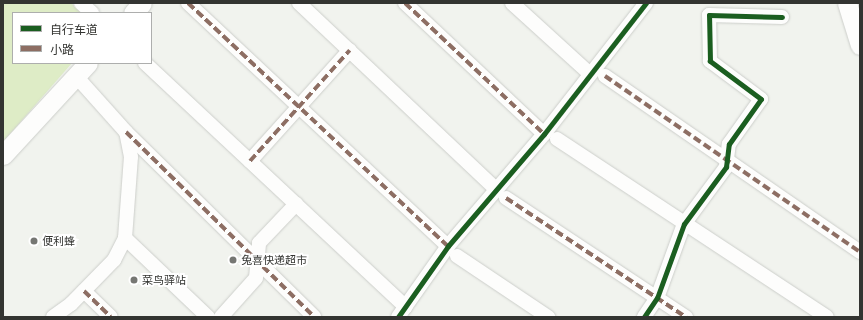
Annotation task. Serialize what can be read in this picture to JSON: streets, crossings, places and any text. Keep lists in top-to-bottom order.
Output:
{
  "places": ["便利蜂", "兔喜快递超市", "菜鸟驿站"],
  "legend": ["自行车道", "小路"]
}
